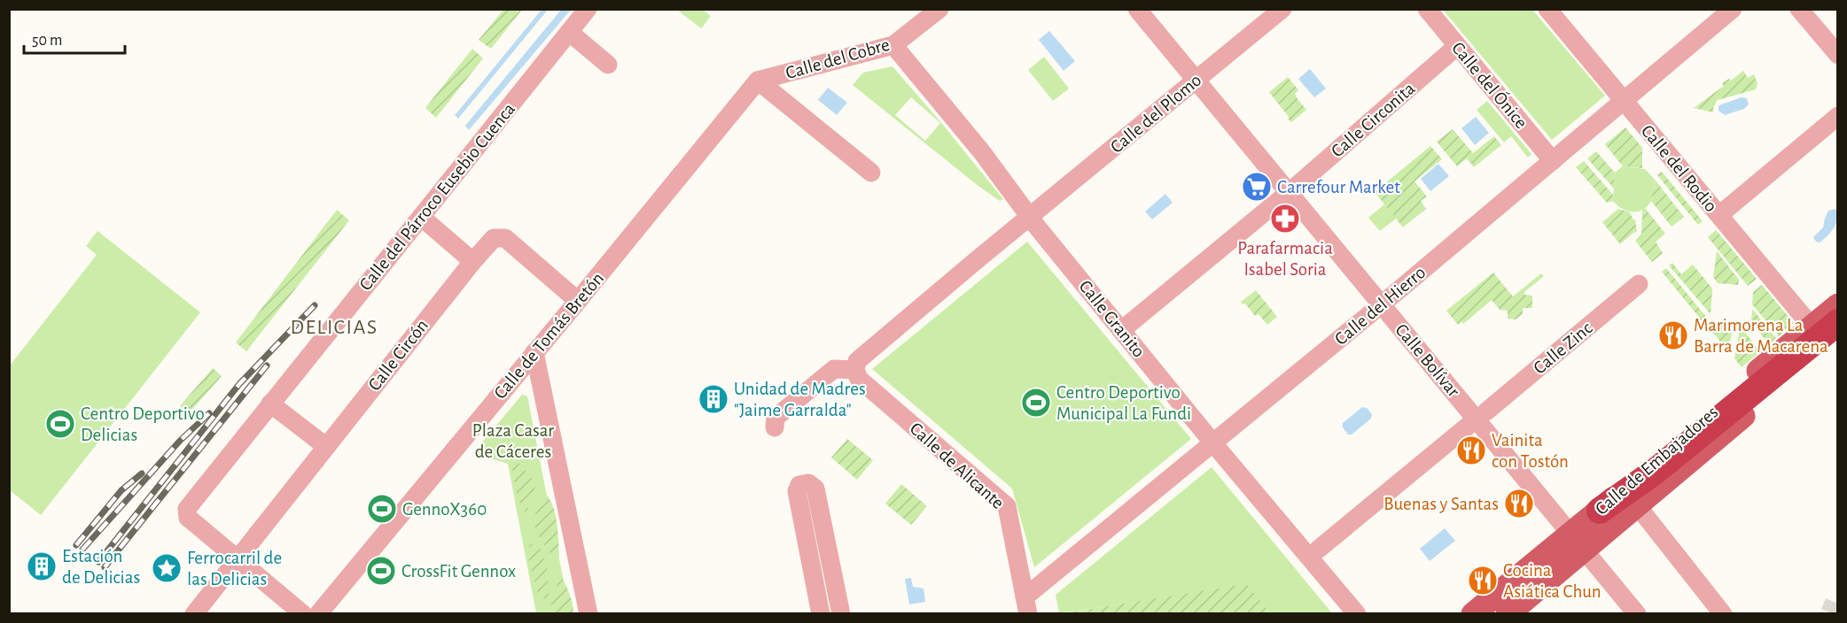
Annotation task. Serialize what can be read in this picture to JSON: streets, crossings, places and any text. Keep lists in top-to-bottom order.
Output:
{
  "streets": {
    "main road": ["Calle de Embajadores"],
    "street": [
      "Calle del Cobre",
      "Calle del Ónice",
      "Calle del Plomo",
      "Calle Circonita",
      "Calle del Rodio",
      "Calle del Párroco Eusebio Cuenca",
      "Calle del Hierro",
      "Calle Granito",
      "Calle de Tomás Bretón",
      "Calle Zinc",
      "Calle Circón",
      "Calle Bolívar",
      "Calle de Alicante"
    ]
  },
  "crossings": [
    ["Calle del Cobre", "Calle Granito"],
    ["Calle del Cobre", "Calle de Tomás Bretón"],
    ["Calle del Ónice", "Calle del Hierro"],
    ["Calle del Plomo", "Calle Granito"],
    ["Calle del Plomo", "Calle Bolívar"],
    ["Calle del Plomo", "Calle de Alicante"],
    ["Calle del Rodio", "Calle del Hierro"],
    ["Calle del Rodio", "Calle de Embajadores"],
    ["Calle del Párroco Eusebio Cuenca", "Calle Circón"],
    ["Calle del Hierro", "Calle Granito"],
    ["Calle del Hierro", "Calle Bolívar"],
    ["Calle del Hierro", "Calle de Alicante"],
    ["Calle de Tomás Bretón", "Calle Circón"],
    ["Calle Bolívar", "Calle de Embajadores"]
  ],
  "districts": ["DELICIAS"],
  "parks": ["Plaza Casar de Cáceres"],
  "places": {
    "supermarket": ["Carrefour Market"],
    "pharmacy": ["Parafarmacia Isabel Soria"],
    "restaurant": [
      "Marimorena La Barra de Macarena",
      "Vainita con Tostón",
      "Buenas y Santas",
      "Cocina Asiática Chun"
    ],
    "building": ["Unidad de Madres \"Jaime Garralda\"", "Estación de Delicias"],
    "sports": [
      "Centro Deportivo Municipal La Fundi",
      "Centro Deportivo Delicias",
      "GennoX360",
      "CrossFit Gennox"
    ],
    "place": ["Ferrocarril de las Delicias"]
  },
  "scale_bar": "50 m"
}
